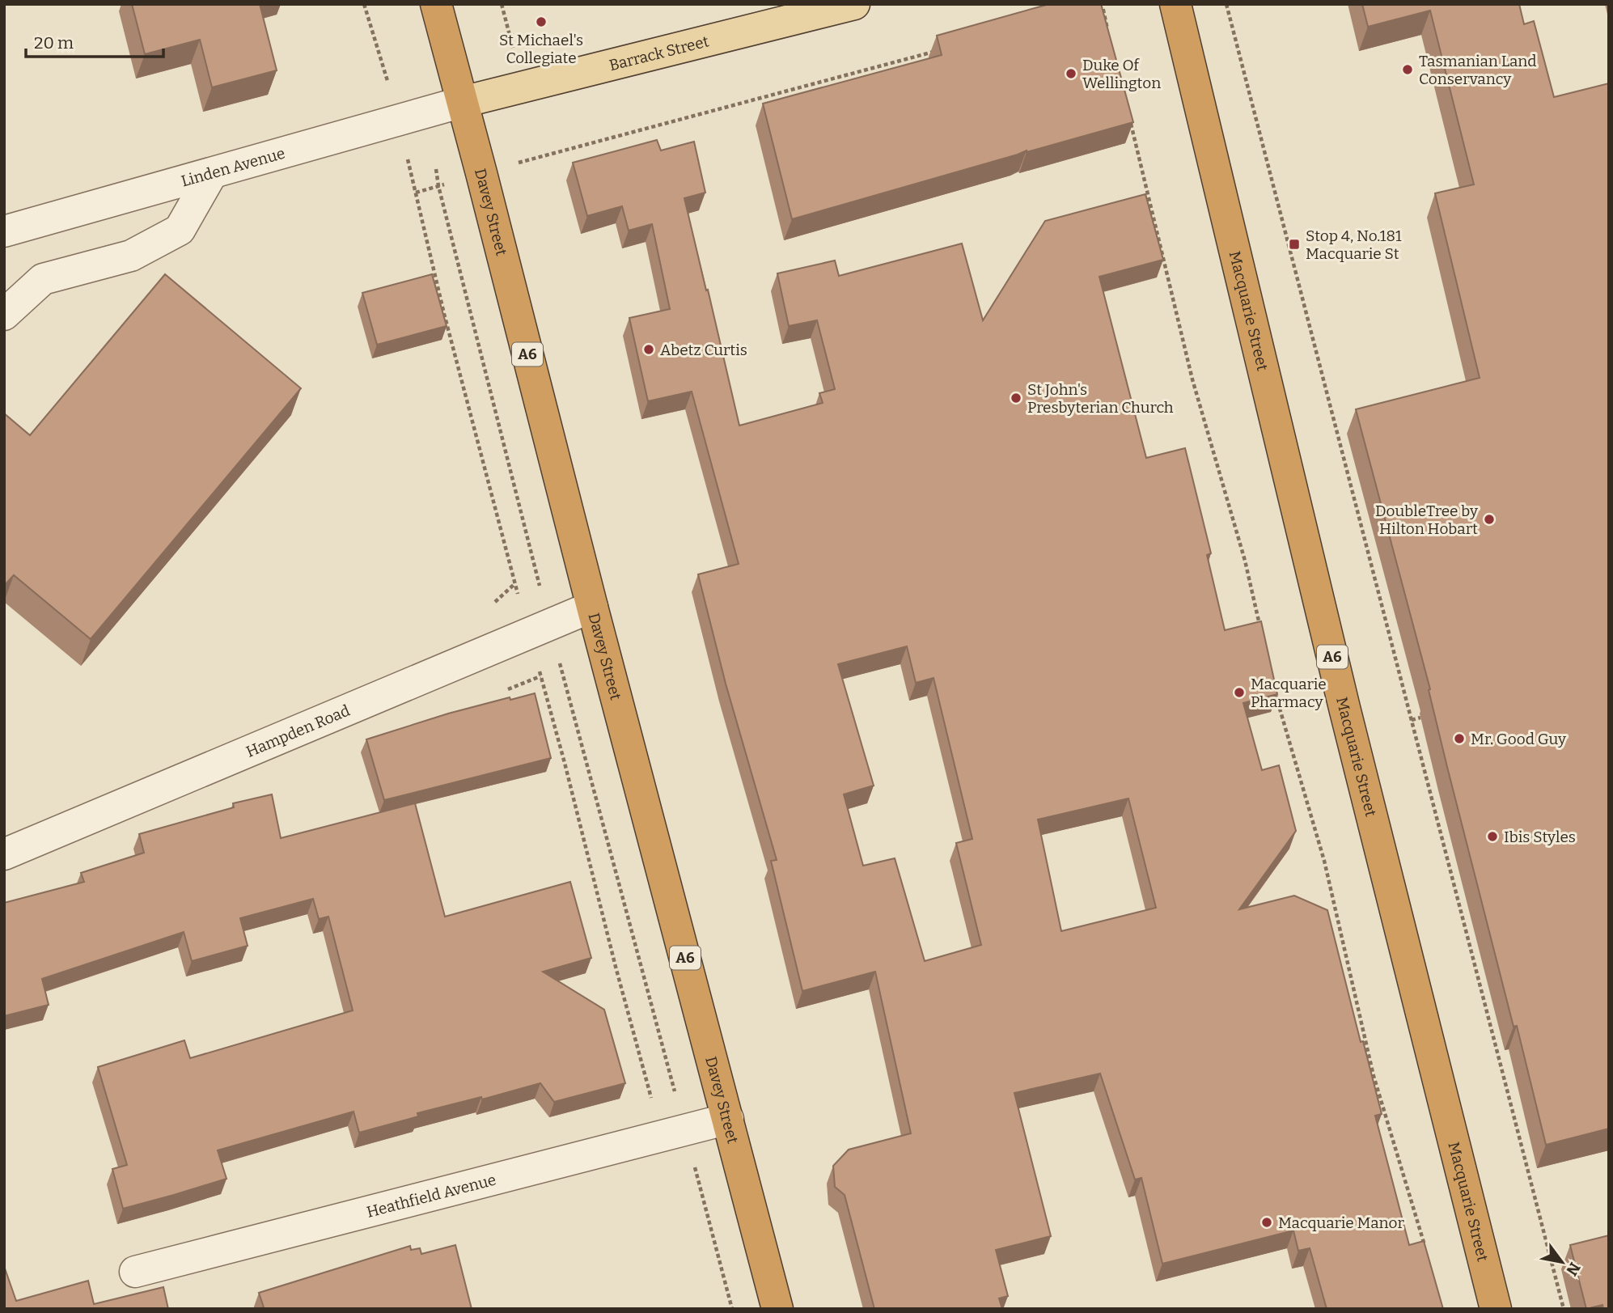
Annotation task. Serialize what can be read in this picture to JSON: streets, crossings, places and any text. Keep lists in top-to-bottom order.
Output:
{
  "streets": {
    "highway": ["Davey Street", "Macquarie Street", "A6"],
    "main road": ["Barrack Street"],
    "street": ["Linden Avenue", "Hampden Road", "Heathfield Avenue"]
  },
  "crossings": [
    ["Barrack Street", "Linden Avenue"],
    ["Barrack Street", "Davey Street"],
    ["Linden Avenue", "Davey Street"],
    ["Davey Street", "Hampden Road"],
    ["Davey Street", "Heathfield Avenue"]
  ],
  "places": {
    "other": [
      "St Michael's Collegiate",
      "Tasmanian Land Conservancy",
      "Duke Of Wellington",
      "Abetz Curtis",
      "St John's Presbyterian Church",
      "DoubleTree by Hilton Hobart",
      "Macquarie Pharmacy",
      "Mr. Good Guy",
      "Ibis Styles",
      "Macquarie Manor"
    ],
    "transit": ["Stop 4, No.181 Macquarie St"]
  },
  "scale_bar": "20 m",
  "north": "bottom right"
}
